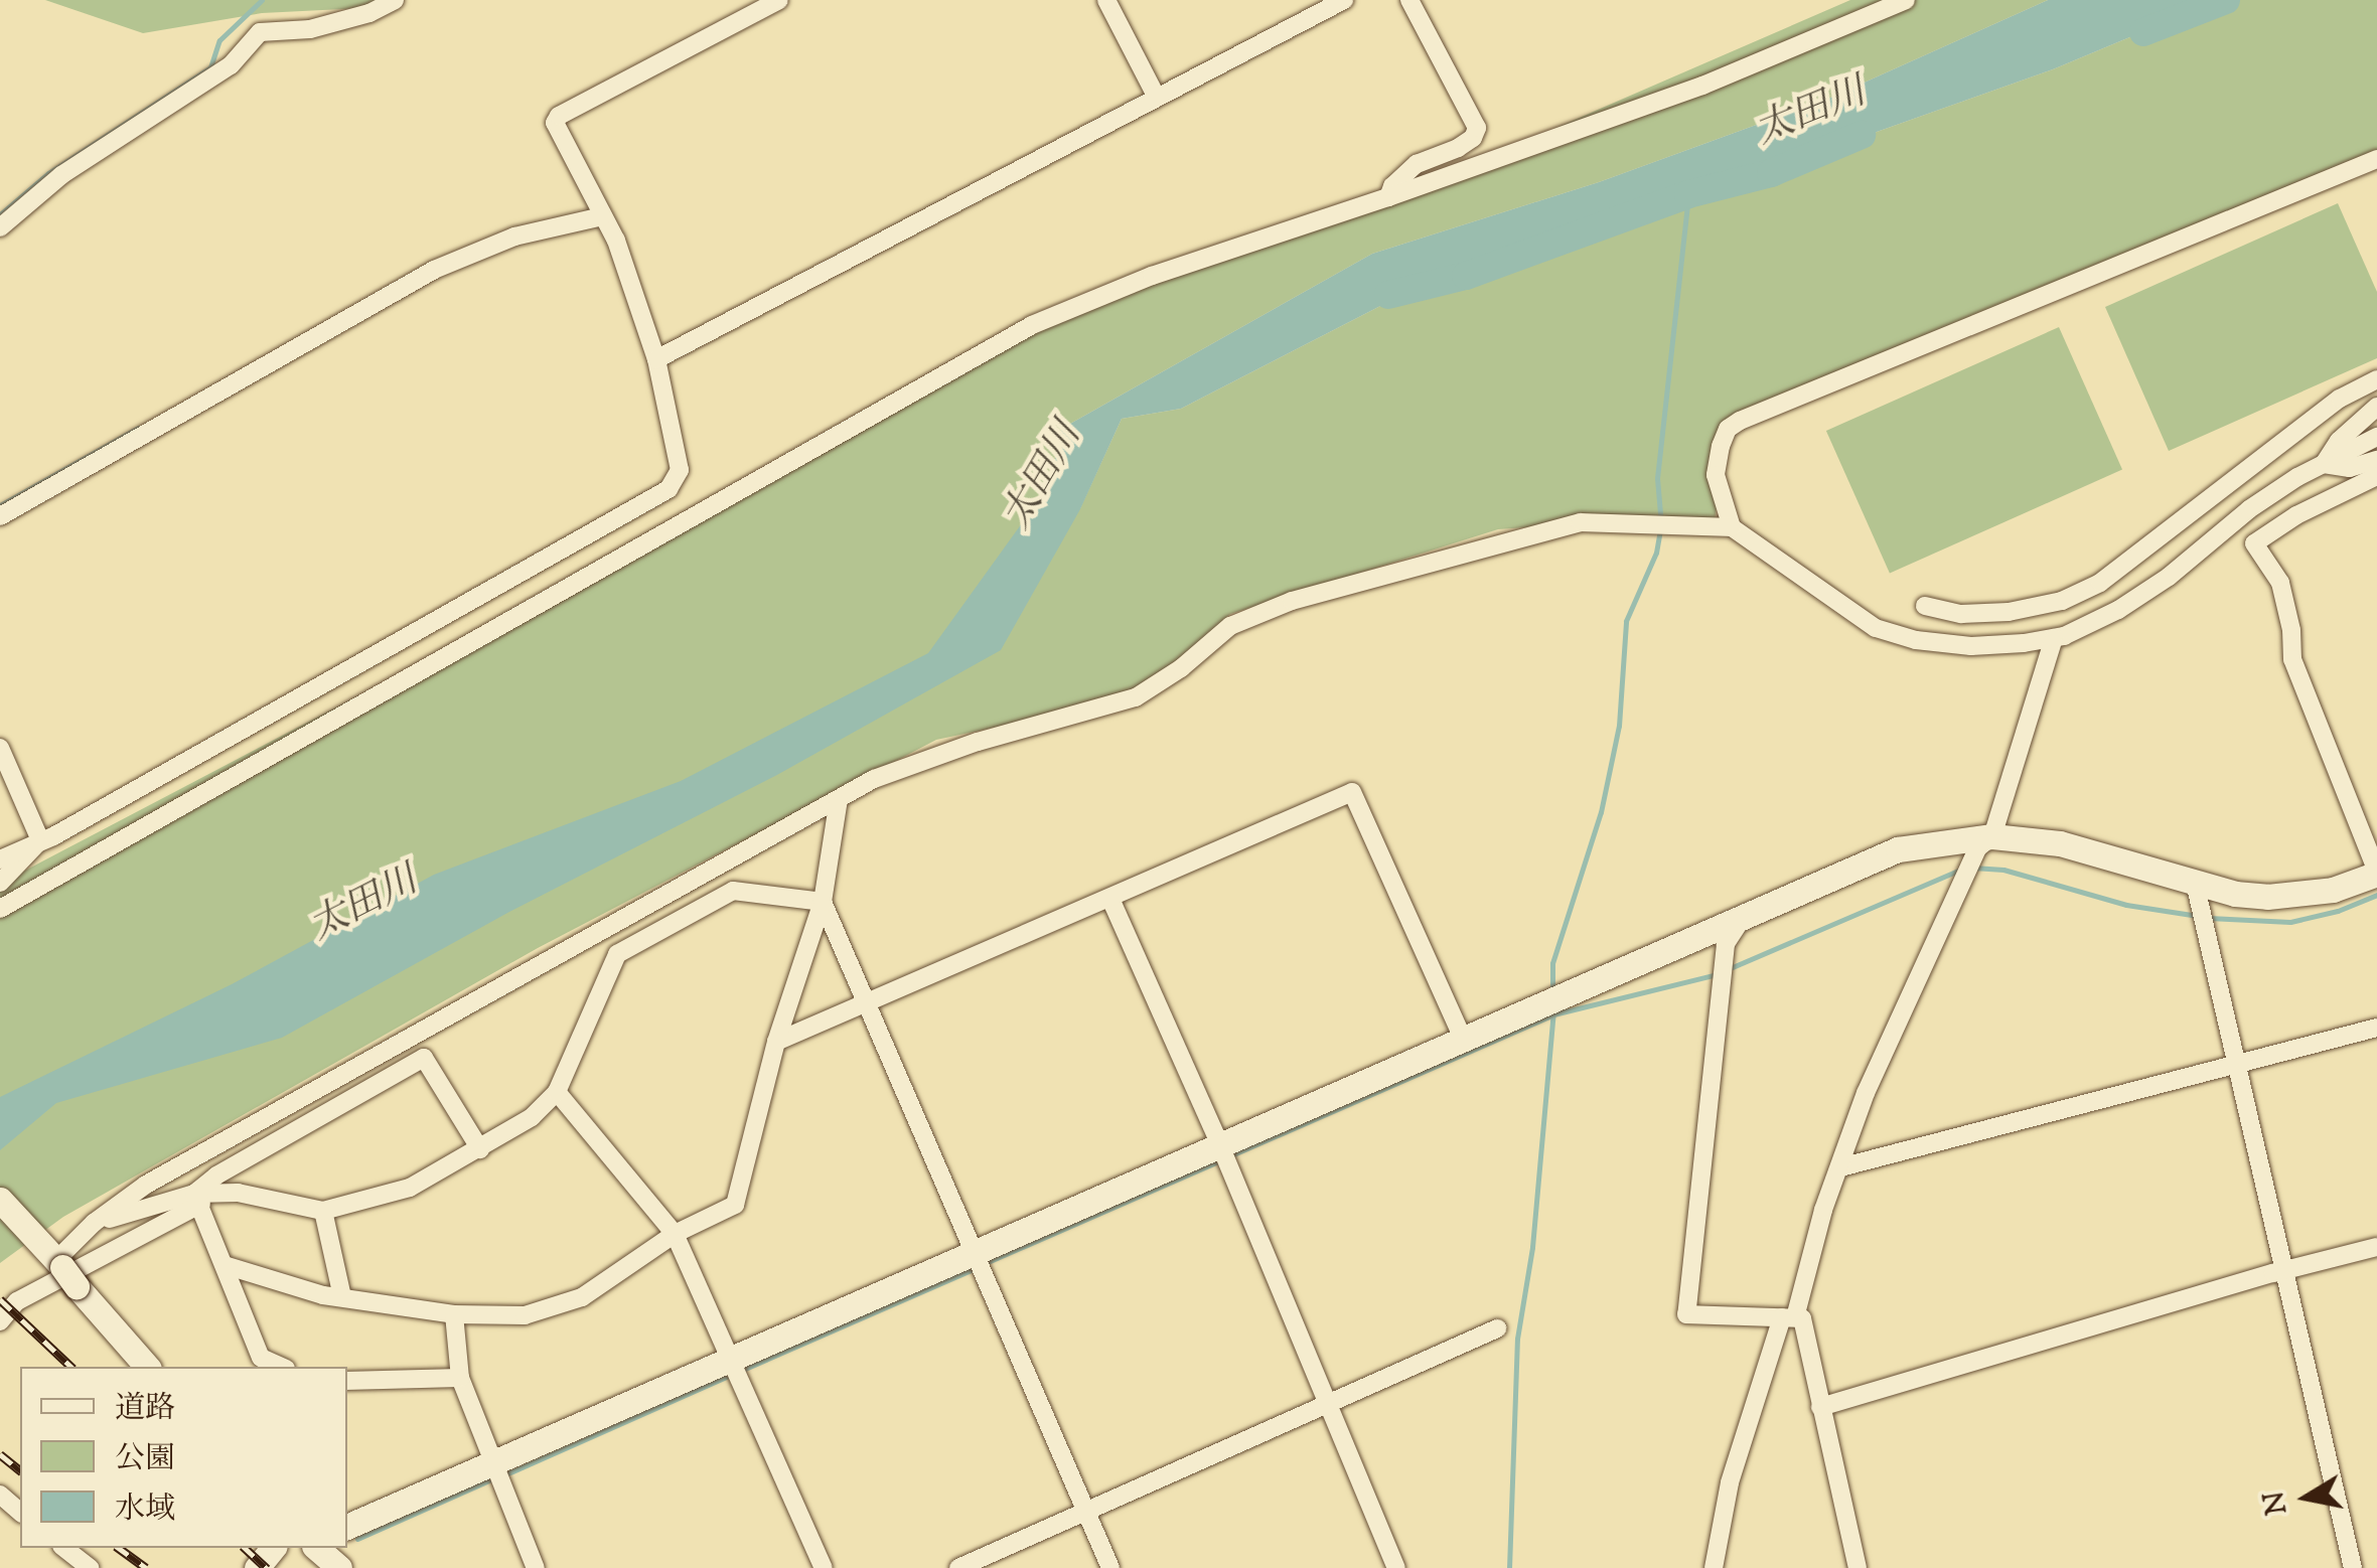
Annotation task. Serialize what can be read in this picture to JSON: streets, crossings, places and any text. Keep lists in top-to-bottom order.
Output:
{
  "water": ["太田川"],
  "legend": ["道路", "公園", "水域"],
  "north": "left"
}
